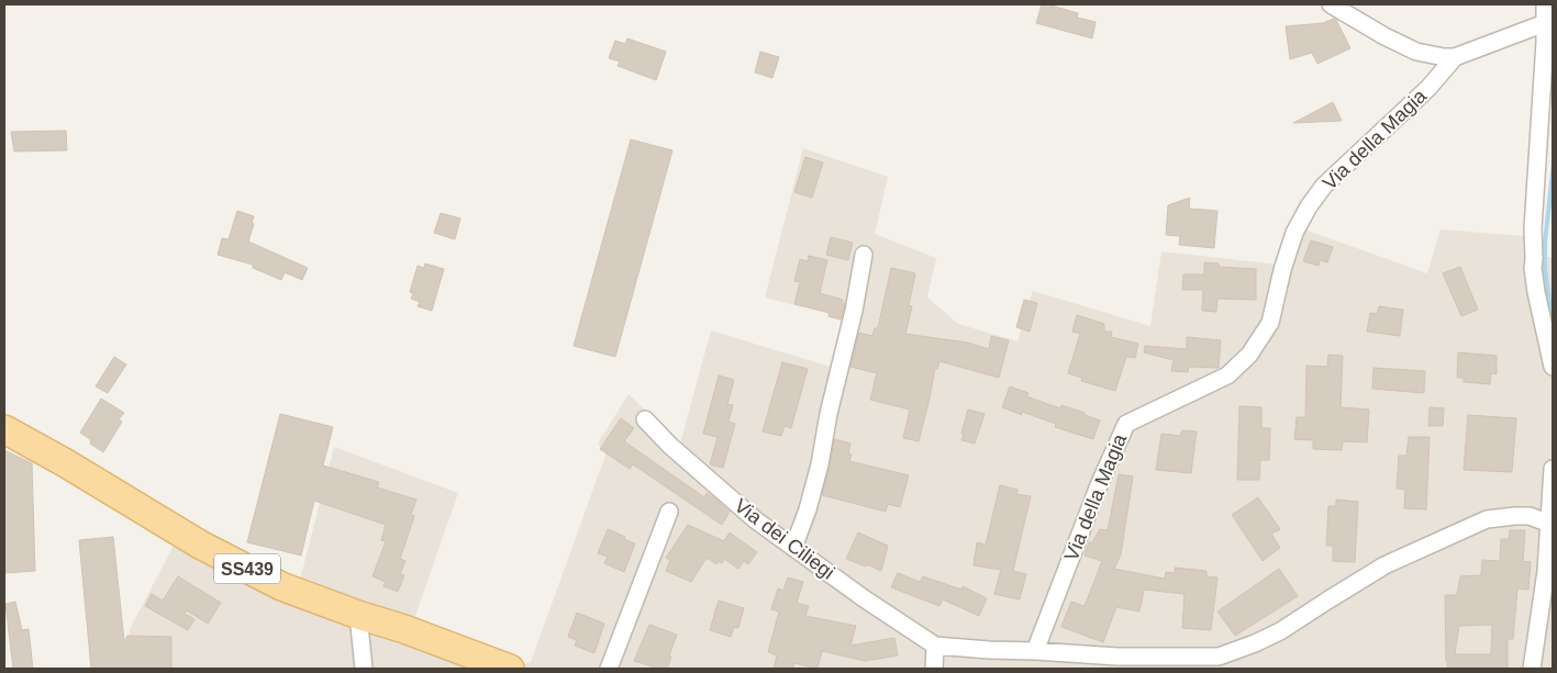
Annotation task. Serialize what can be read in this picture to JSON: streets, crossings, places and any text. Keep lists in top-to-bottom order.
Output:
{
  "streets": {
    "main road": ["SS439"],
    "street": ["Via della Magia", "Via dei Ciliegi"]
  }
}
